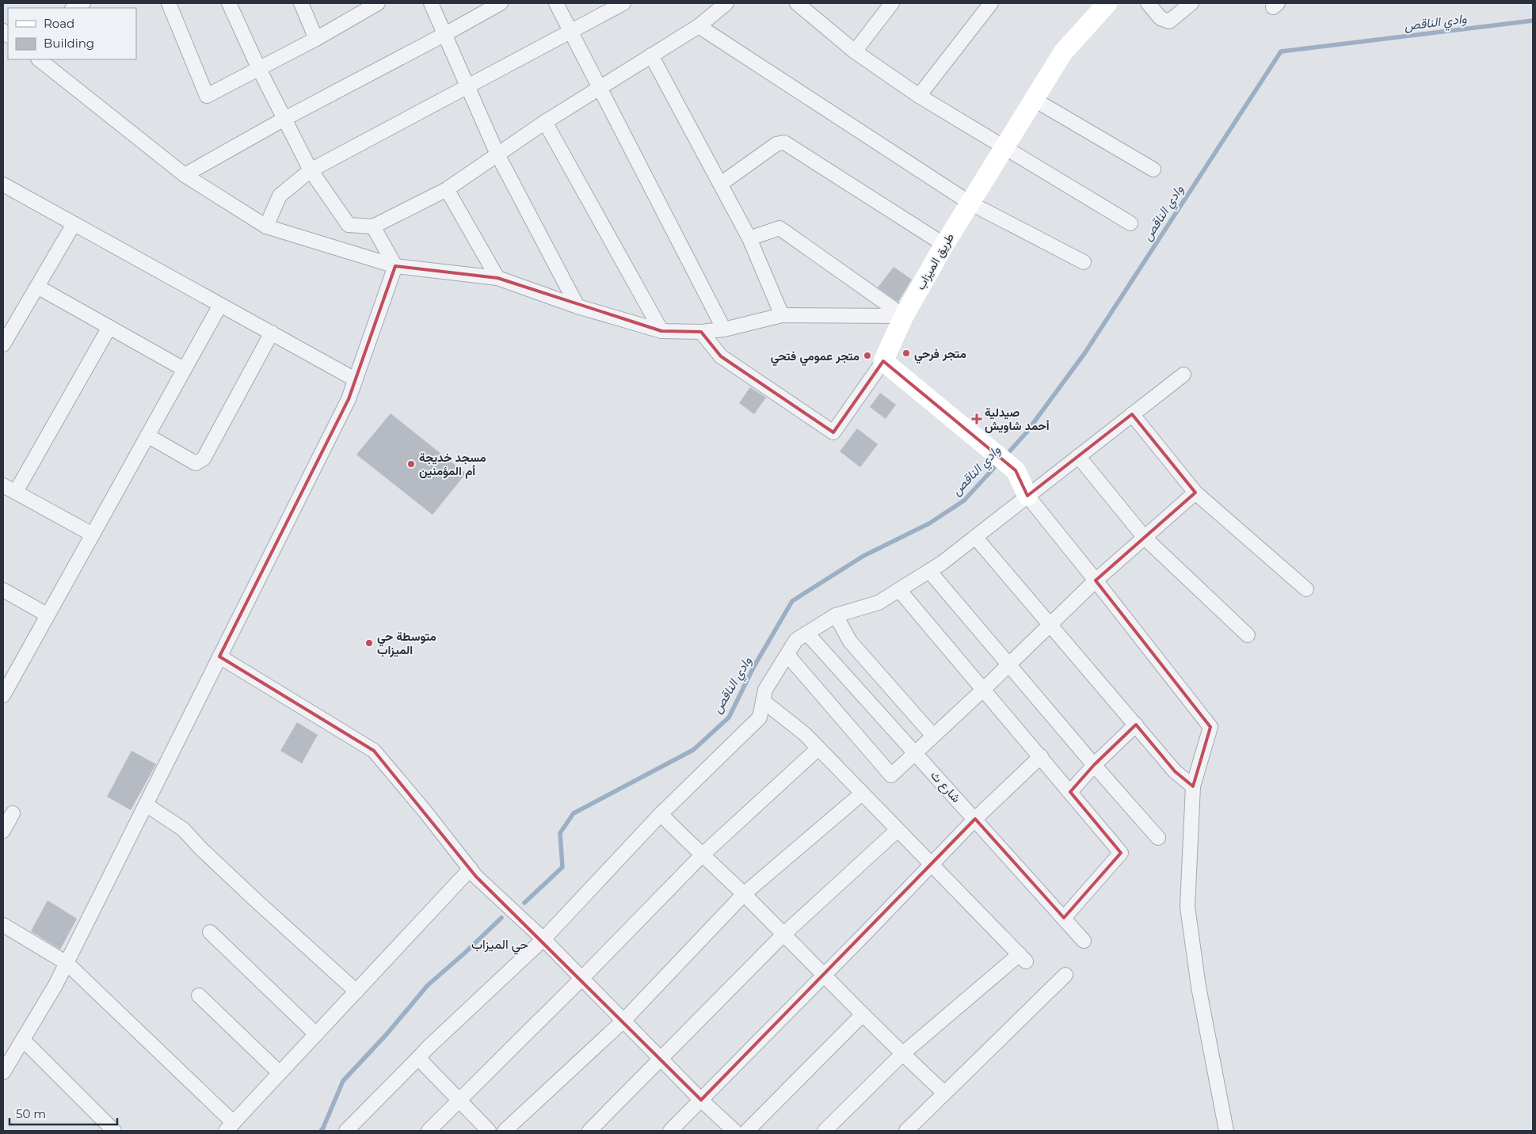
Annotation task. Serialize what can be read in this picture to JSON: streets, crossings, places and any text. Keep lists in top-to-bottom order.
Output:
{
  "streets": {
    "street": ["طريق الميزاب", "شارع ث"]
  },
  "districts": ["حي الميزاب"],
  "water": ["وادي الناقص"],
  "places": {
    "other": [
      "متجر فرحي",
      "متجر عمومي فتحي",
      "مسجد خديجة أم المؤمنين",
      "متوسطة حي الميزاب"
    ],
    "health": ["صيدلية أحمد شاويش"]
  },
  "legend": ["Road", "Building"],
  "scale_bar": "50 m"
}
